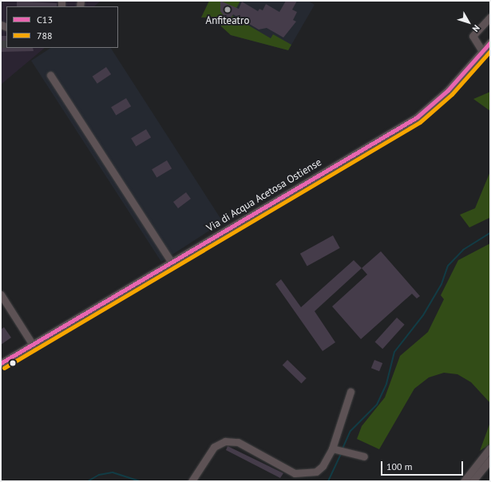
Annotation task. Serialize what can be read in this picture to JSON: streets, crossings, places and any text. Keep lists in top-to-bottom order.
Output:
{
  "streets": {
    "street": ["Via di Acqua Acetosa Ostiense"]
  },
  "places": ["Anfiteatro"],
  "lines": ["transit line C13", "transit line 788"],
  "legend": ["C13", "788"],
  "scale_bar": "100 m",
  "north": "bottom right"
}
